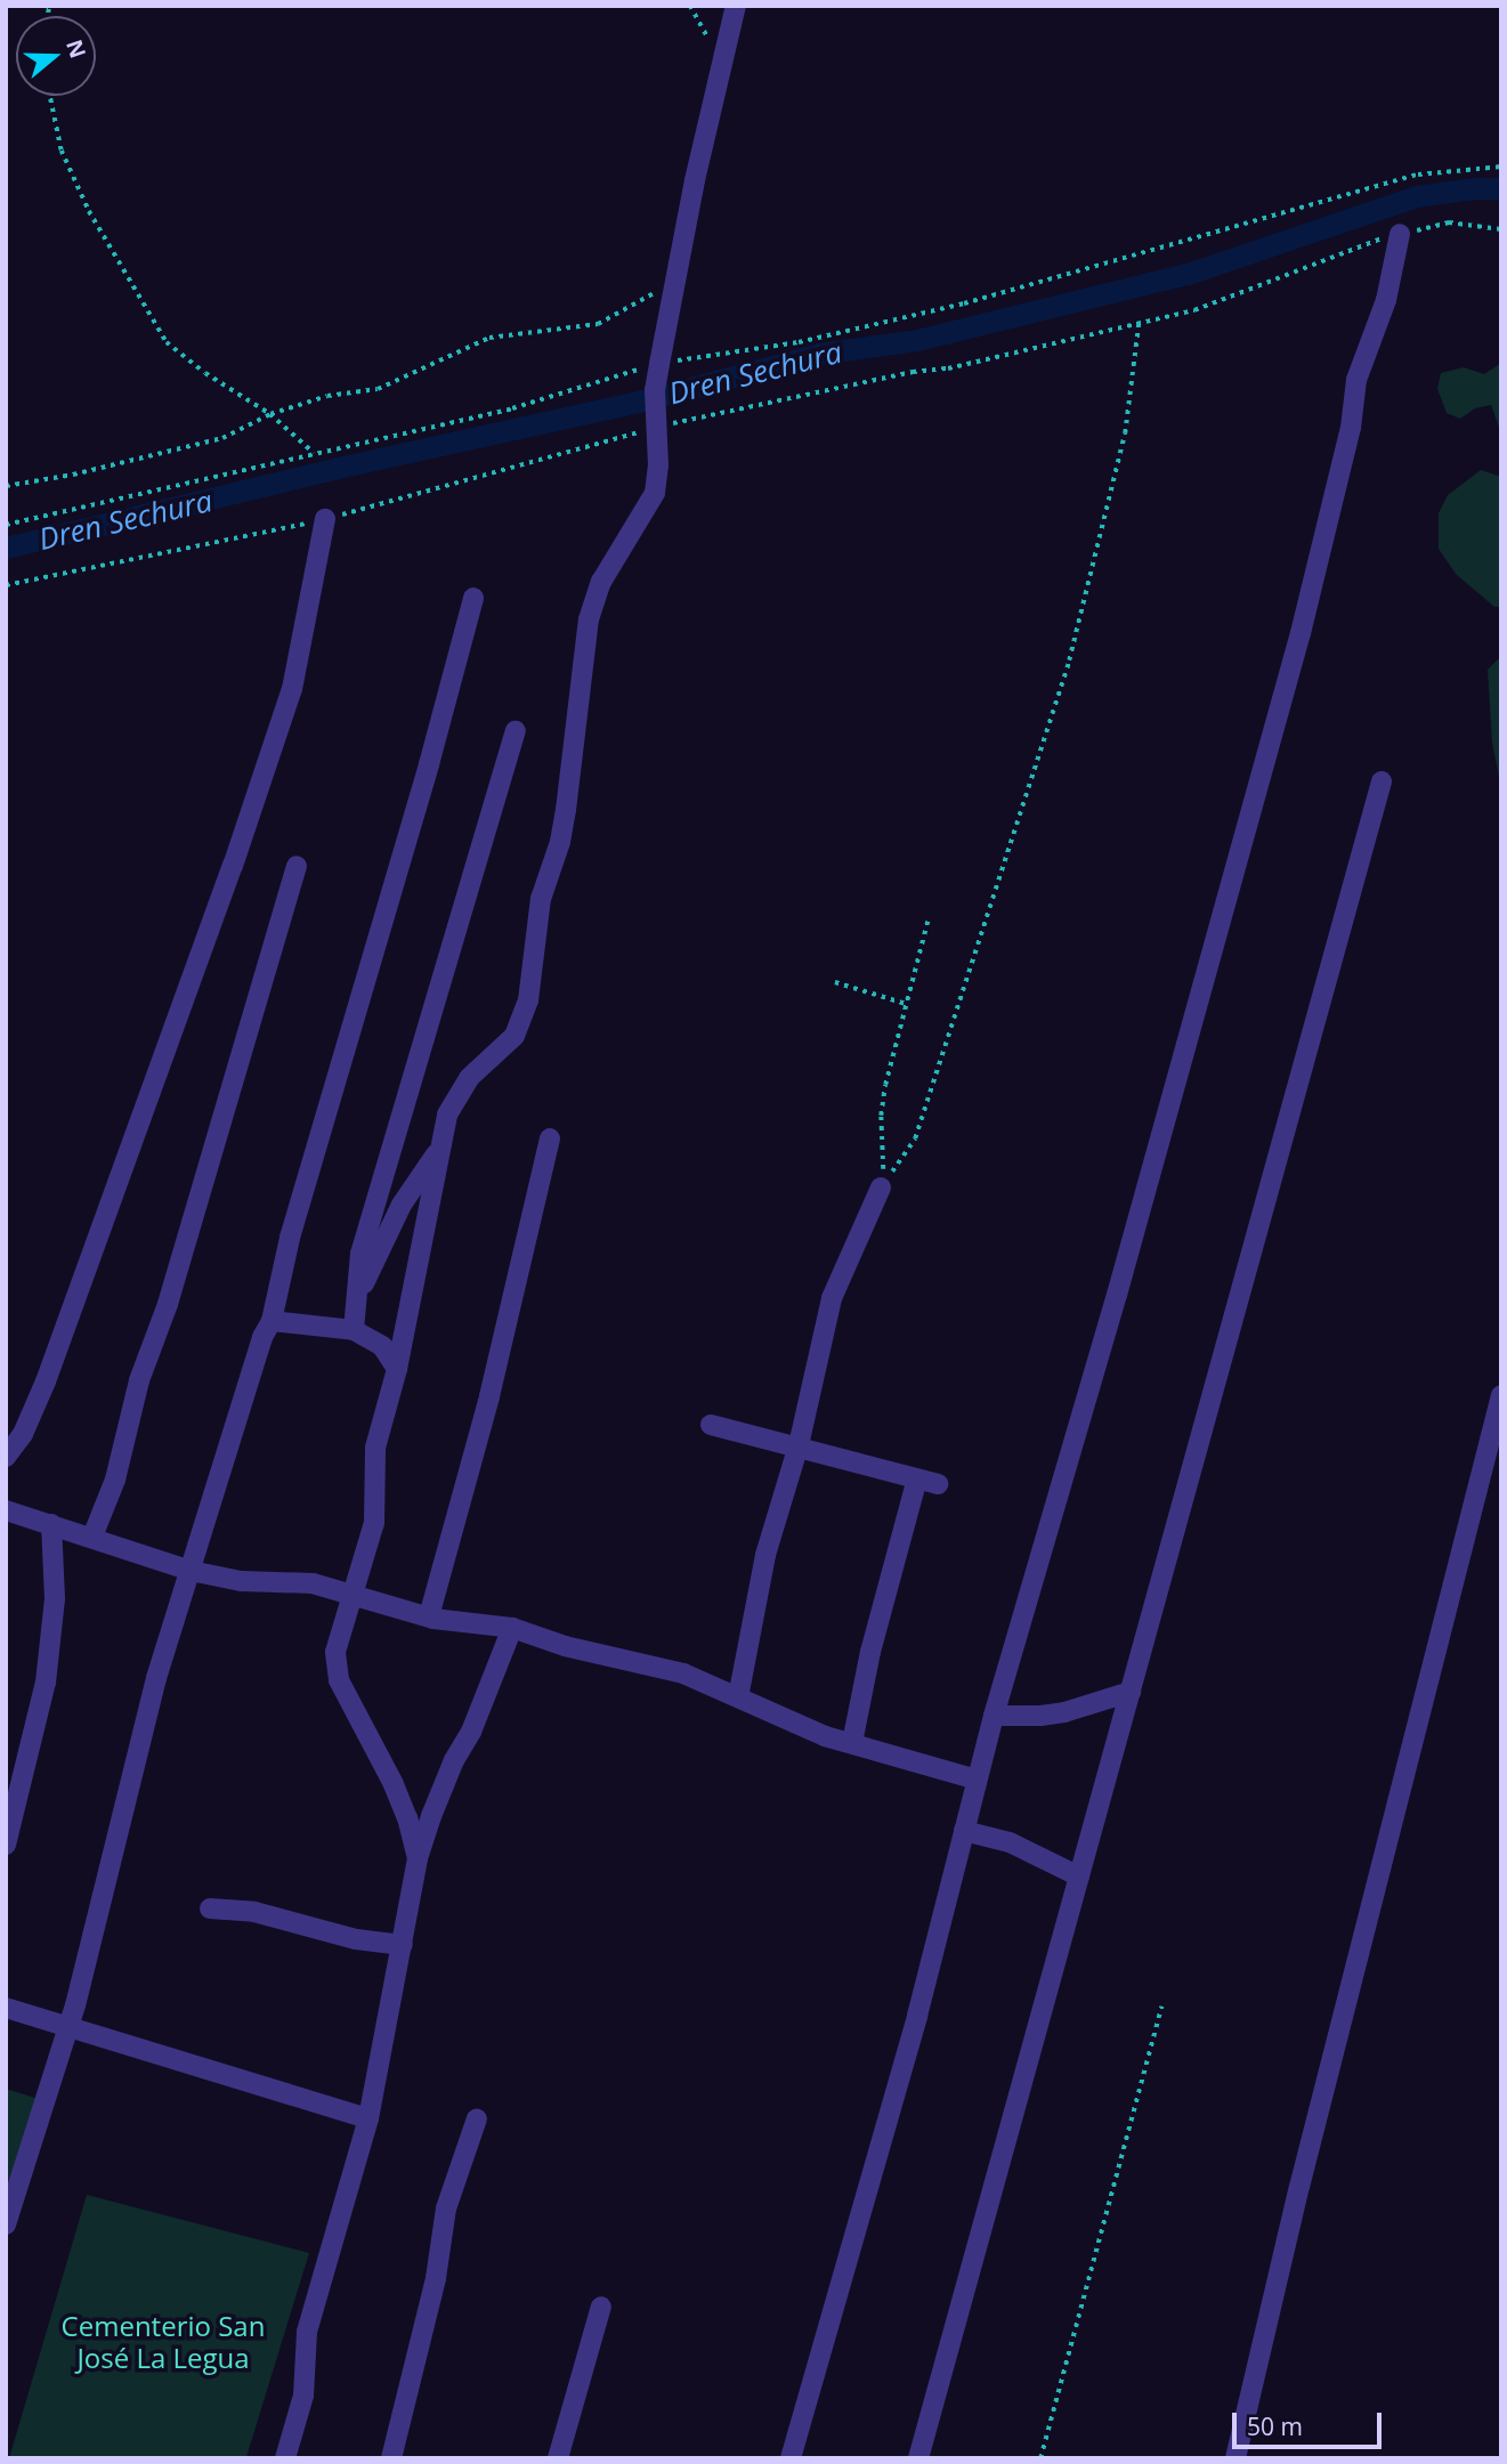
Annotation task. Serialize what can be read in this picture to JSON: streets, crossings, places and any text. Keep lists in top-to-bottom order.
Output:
{
  "water": ["Dren Sechura"],
  "parks": ["Cementerio San José La Legua"],
  "scale_bar": "50 m",
  "north": "right"
}
